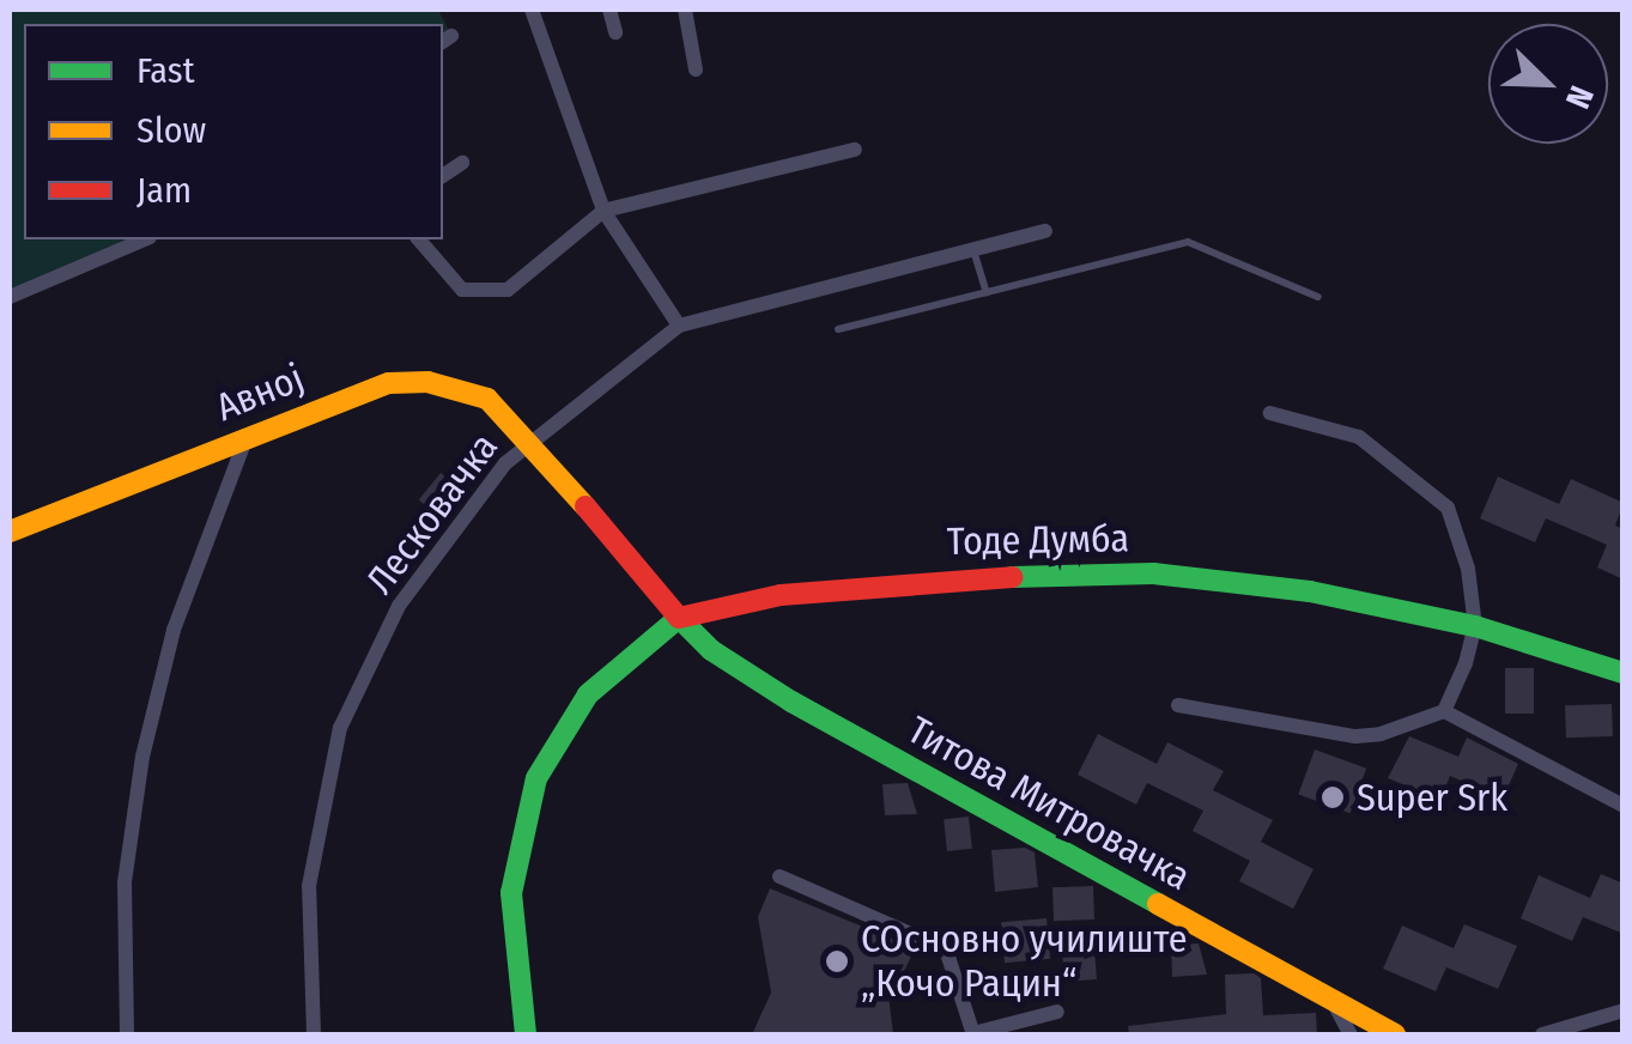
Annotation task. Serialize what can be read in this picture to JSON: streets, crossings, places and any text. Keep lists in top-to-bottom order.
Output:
{
  "streets": {
    "street": [
      "Авној",
      "Лесковачка",
      "Тоде Думба",
      "Титова Митровачка"
    ]
  },
  "crossings": [
    ["Авној", "Лесковачка"],
    ["Тоде Думба", "Титова Митровачка"]
  ],
  "places": ["Super Srk", "СОсновно училиште „Кочо Рацин“"],
  "legend": ["Fast", "Slow", "Jam"],
  "north": "bottom right"
}
